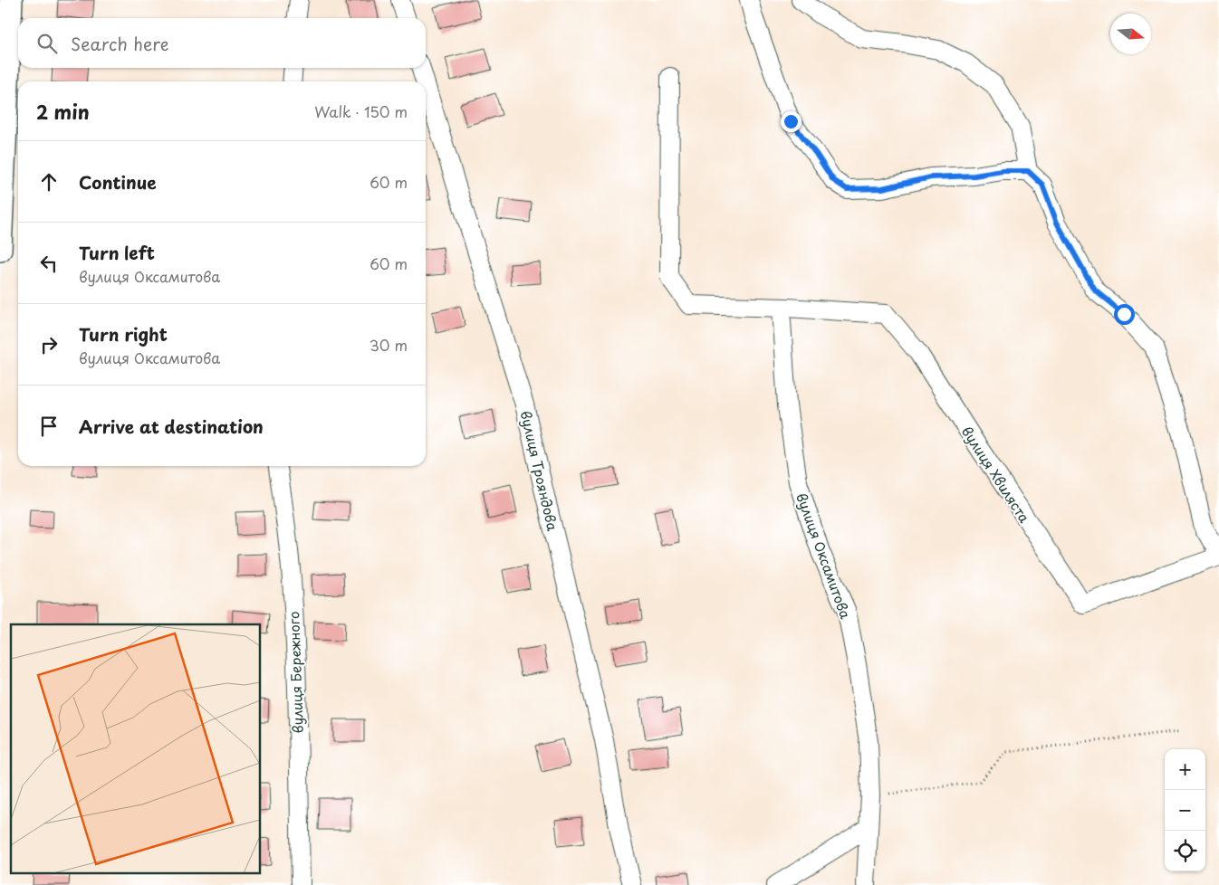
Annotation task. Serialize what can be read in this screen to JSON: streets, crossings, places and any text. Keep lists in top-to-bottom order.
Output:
{
  "streets": {
    "street": [
      "вулиця Трояндова",
      "вулиця Хвиляста",
      "вулиця Оксамитова",
      "вулиця Бережного"
    ]
  },
  "crossings": [
    ["вулиця Хвиляста", "вулиця Оксамитова"]
  ],
  "north": "right",
  "page": {
    "search": "Search here",
    "heading": ["2 min", "Walk · 150 m"],
    "list": [
      ["Continue", "60 m"],
      ["Turn left", "вулиця Оксамитова", "60 m"],
      ["Turn right", "вулиця Оксамитова", "30 m"],
      "Arrive at destination"
    ],
    "map_buttons": ["+", "−"]
  }
}
